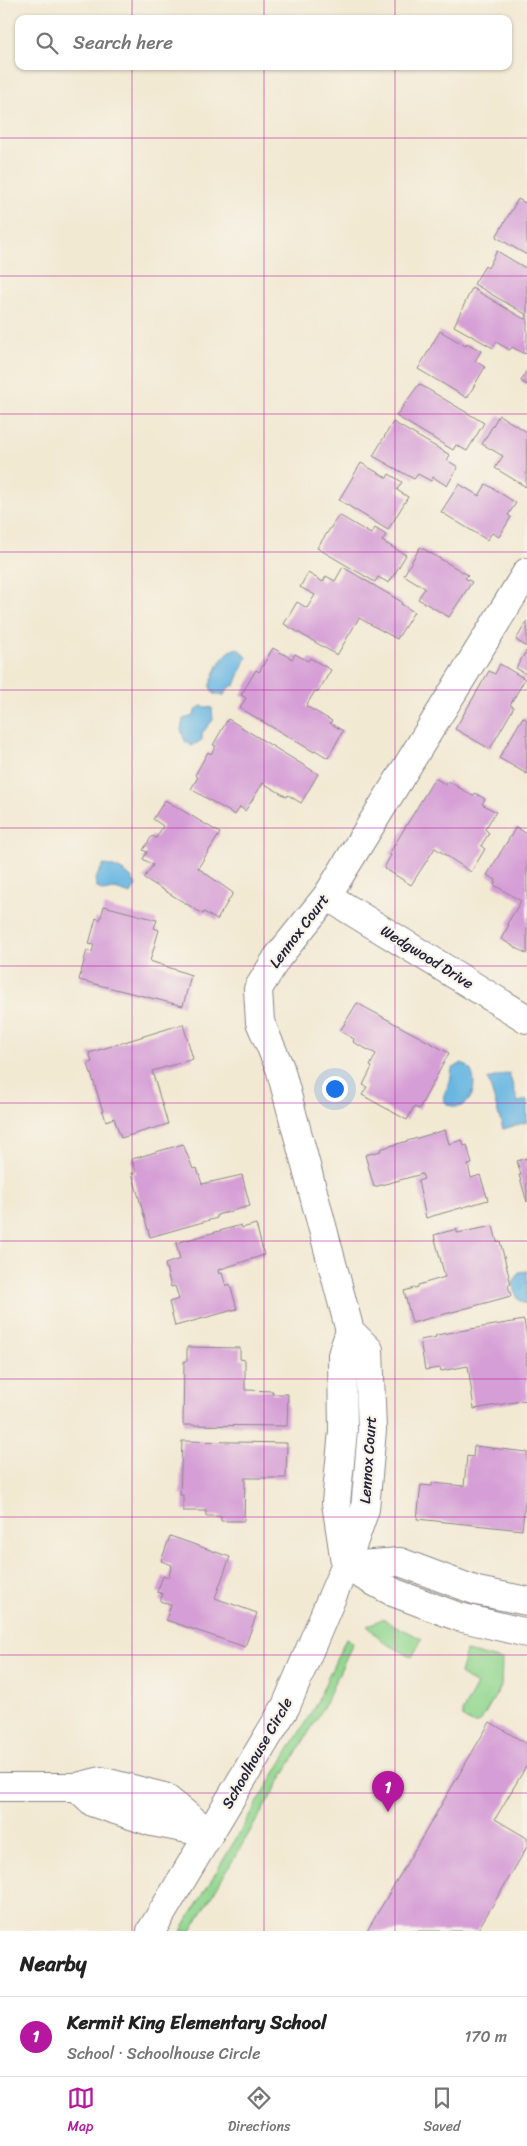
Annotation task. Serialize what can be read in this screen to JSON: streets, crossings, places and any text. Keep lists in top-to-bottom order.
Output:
{
  "streets": {
    "street": ["Lennox Court", "Wedgwood Drive", "Schoolhouse Circle"]
  },
  "crossings": [
    ["Lennox Court", "Wedgwood Drive"],
    ["Lennox Court", "Schoolhouse Circle"]
  ],
  "page": {
    "search": "Search here",
    "pins": "1",
    "heading": "Nearby",
    "list": [
      {
        "mark": "1",
        "name": "Kermit King Elementary School",
        "note": "School · Schoolhouse Circle",
        "value": "170 m"
      }
    ],
    "nav": ["Map", "Directions", "Saved"]
  }
}
